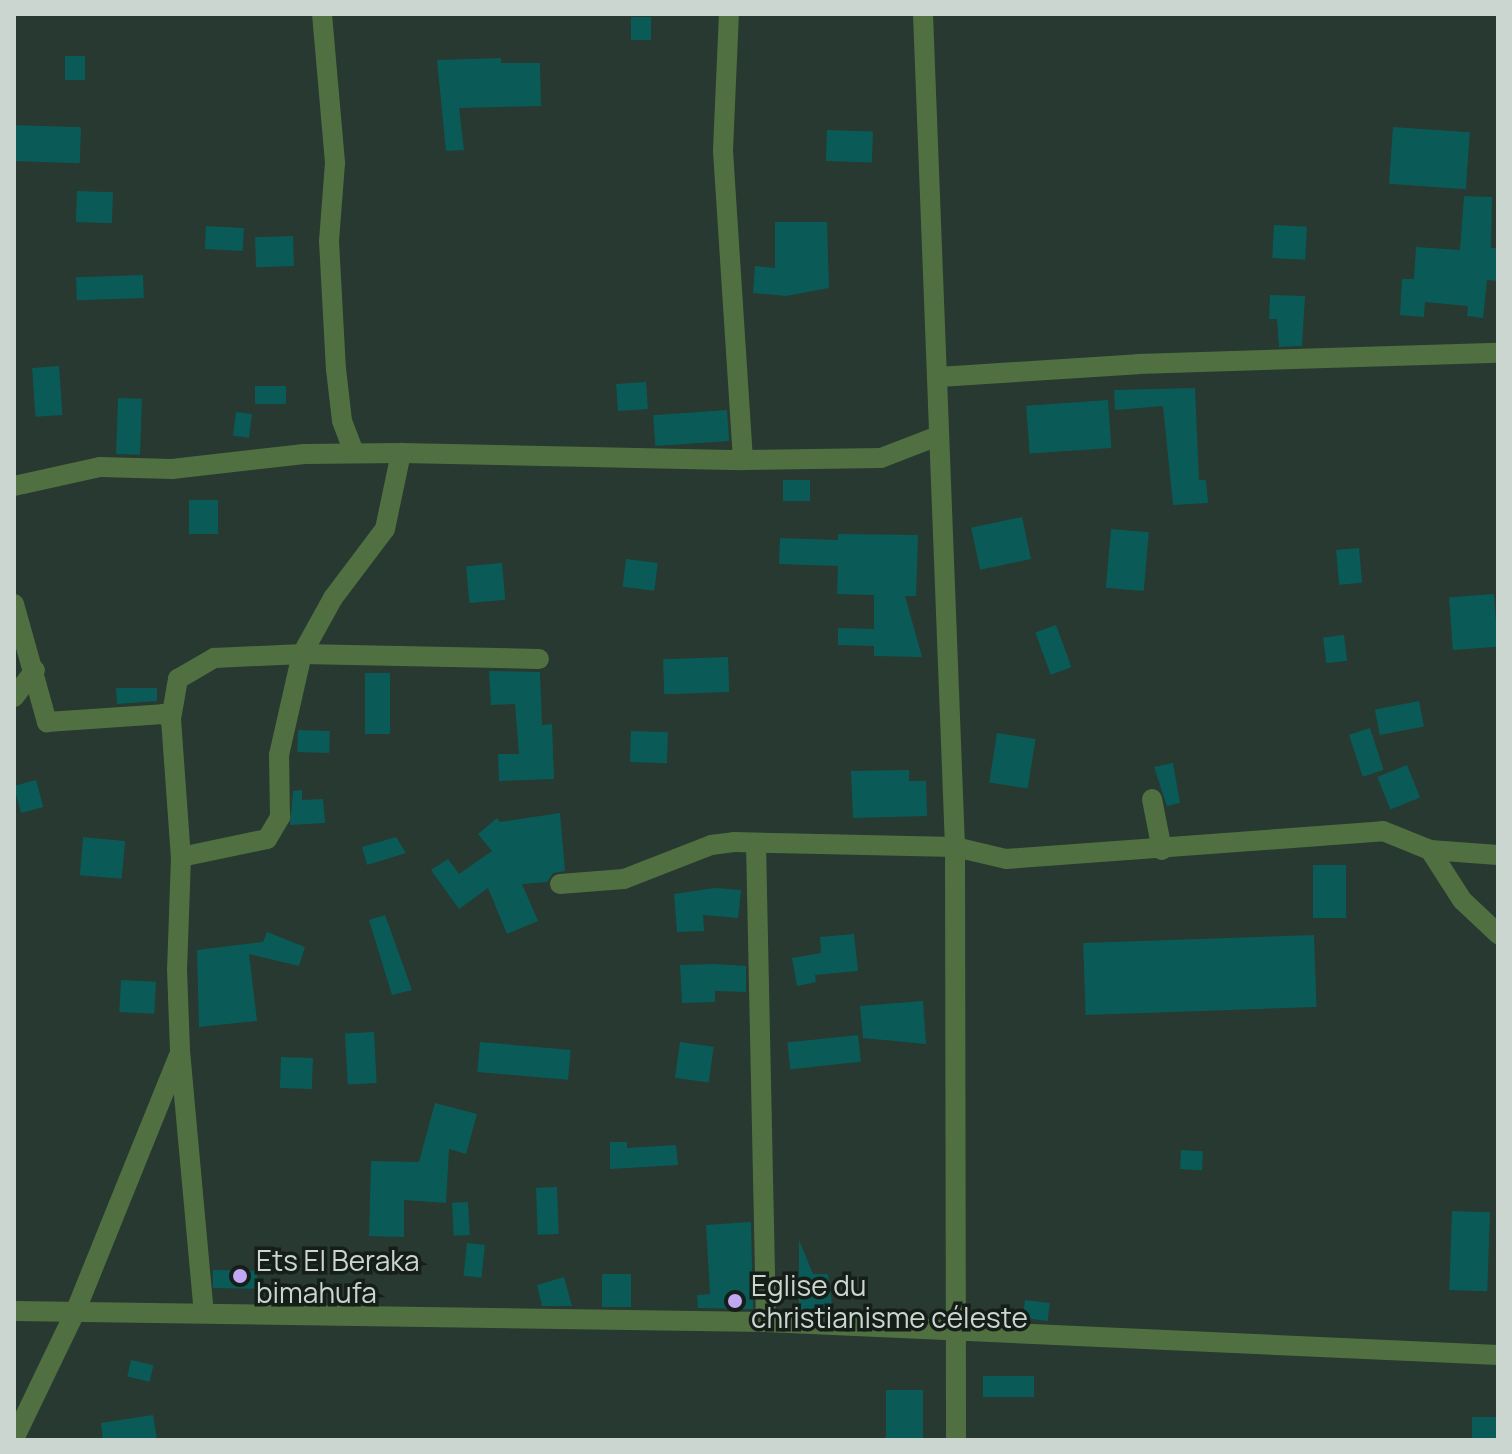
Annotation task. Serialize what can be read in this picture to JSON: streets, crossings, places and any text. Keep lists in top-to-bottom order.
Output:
{
  "places": ["Ets El Beraka bimahufa", "Eglise du christianisme céleste"]
}
